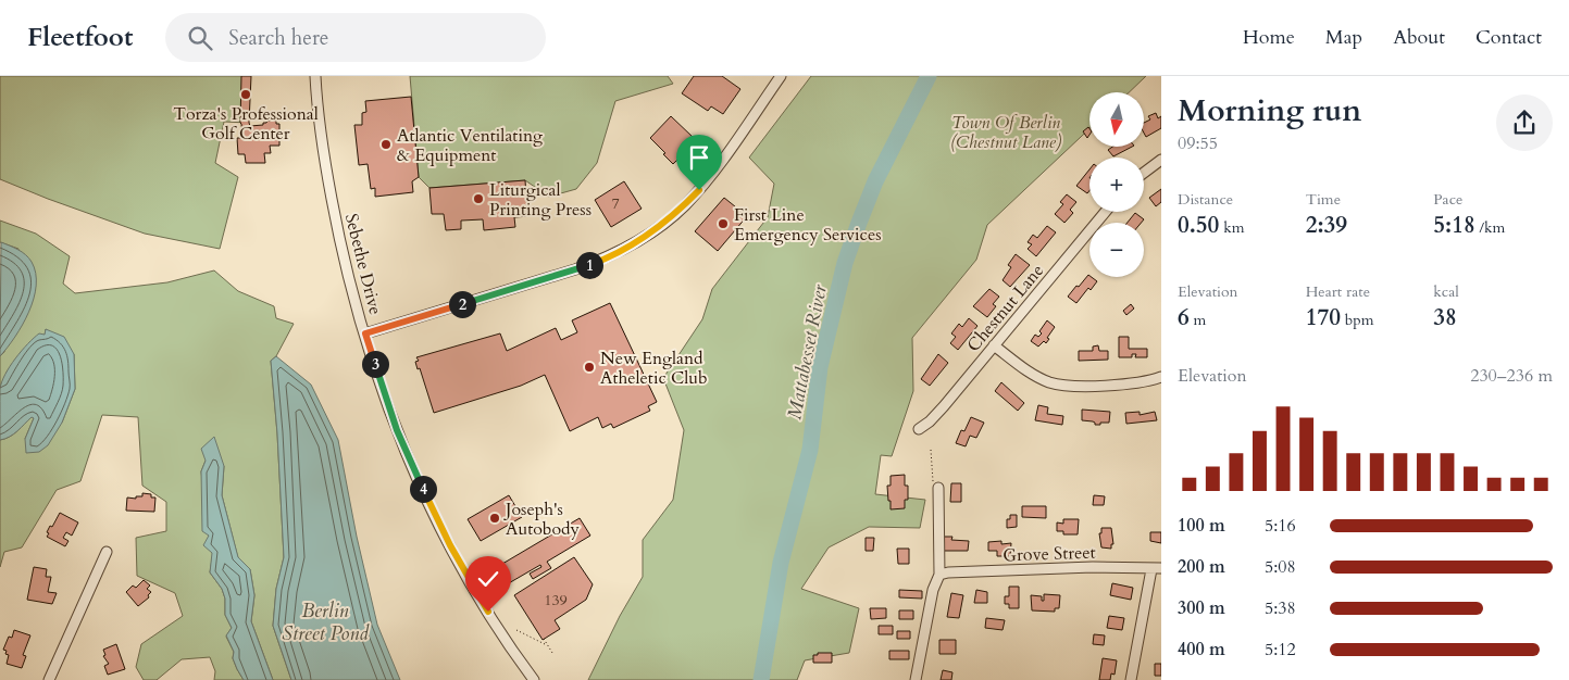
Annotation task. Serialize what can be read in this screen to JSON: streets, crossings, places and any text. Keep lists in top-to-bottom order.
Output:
{
  "streets": {
    "street": ["Sebethe Drive", "Chestnut Lane", "Grove Street"]
  },
  "water": ["Mattabesset River", "Berlin Street Pond"],
  "parks": ["Town Of Berlin (Chestnut Lane)"],
  "places": [
    "Torza's Professional Golf Center",
    "Atlantic Ventilating & Equipment",
    "Liturgical Printing Press",
    "First Line Emergency Services",
    "New England Atheletic Club",
    "Joseph's Autobody"
  ],
  "house_numbers": ["7", "139"],
  "north": "bottom",
  "page": {
    "header": "Fleetfoot",
    "search": "Search here",
    "nav": [
      "Home",
      "Map",
      "About",
      "Contact"
    ],
    "heading": ["Morning run", "09:55"],
    "map_buttons": ["+", "−"],
    "stats": [
      ["Distance", "0.50 km"],
      ["Time", "2:39"],
      ["Pace", "5:18 /km"],
      ["Elevation", "6 m"],
      ["Heart rate", "170 bpm"],
      ["kcal", "38"]
    ],
    "pins": [
      "1",
      "2",
      "3",
      "4"
    ],
    "chart": ["Elevation", "230–236 m"],
    "list": [
      {
        "name": "100 m",
        "note": "5:16"
      },
      {
        "name": "200 m",
        "note": "5:08"
      },
      {
        "name": "300 m",
        "note": "5:38"
      },
      {
        "name": "400 m",
        "note": "5:12"
      }
    ]
  }
}
